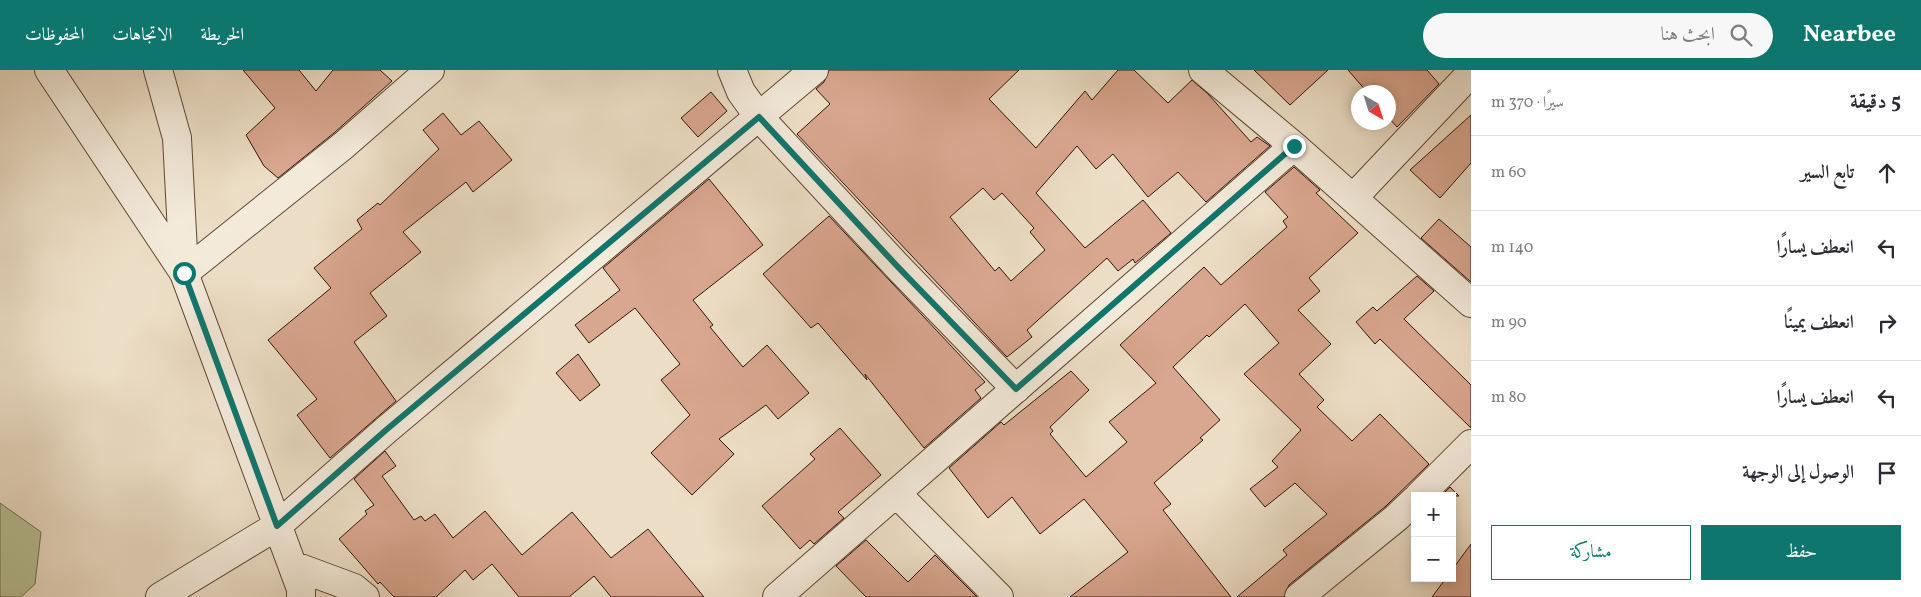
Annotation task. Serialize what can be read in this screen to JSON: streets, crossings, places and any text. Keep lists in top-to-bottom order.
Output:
{
  "north": "bottom right",
  "page": {
    "header": "Nearbee",
    "search": "ابحث هنا",
    "nav": ["الخريطة", "الاتجاهات", "المحفوظات"],
    "heading": ["5 دقيقة", "سيرًا · 370 m"],
    "list": [
      ["تابع السير", "60 m"],
      ["انعطف يسارًا", "140 m"],
      ["انعطف يمينًا", "90 m"],
      ["انعطف يسارًا", "80 m"],
      "الوصول إلى الوجهة"
    ],
    "map_buttons": ["+", "−"],
    "buttons": ["حفظ", "مشاركة"]
  }
}
